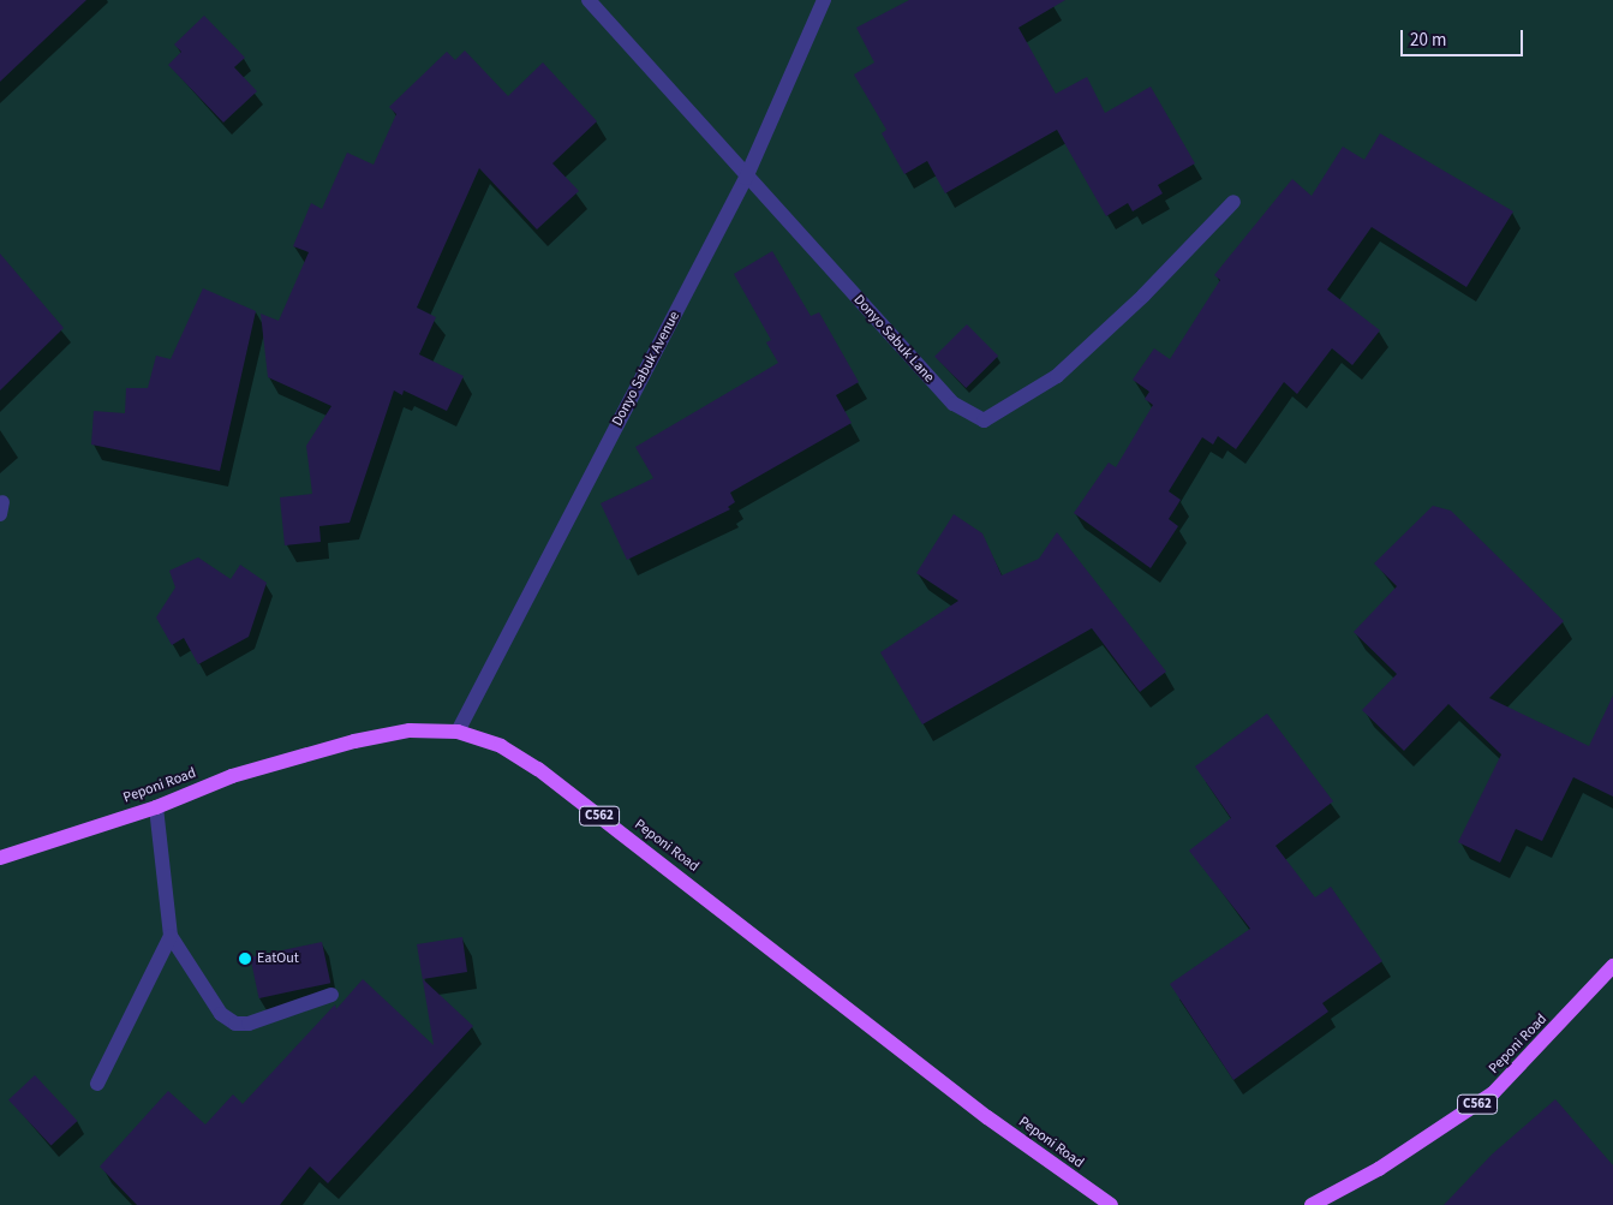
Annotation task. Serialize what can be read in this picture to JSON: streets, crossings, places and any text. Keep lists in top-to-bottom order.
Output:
{
  "streets": {
    "main road": ["Peponi Road", "C562"],
    "street": ["Donyo Sabuk Lane", "Donyo Sabuk Avenue"]
  },
  "crossings": [
    ["Donyo Sabuk Lane", "Donyo Sabuk Avenue"],
    ["Donyo Sabuk Avenue", "Peponi Road"]
  ],
  "places": ["EatOut"],
  "scale_bar": "20 m"
}
